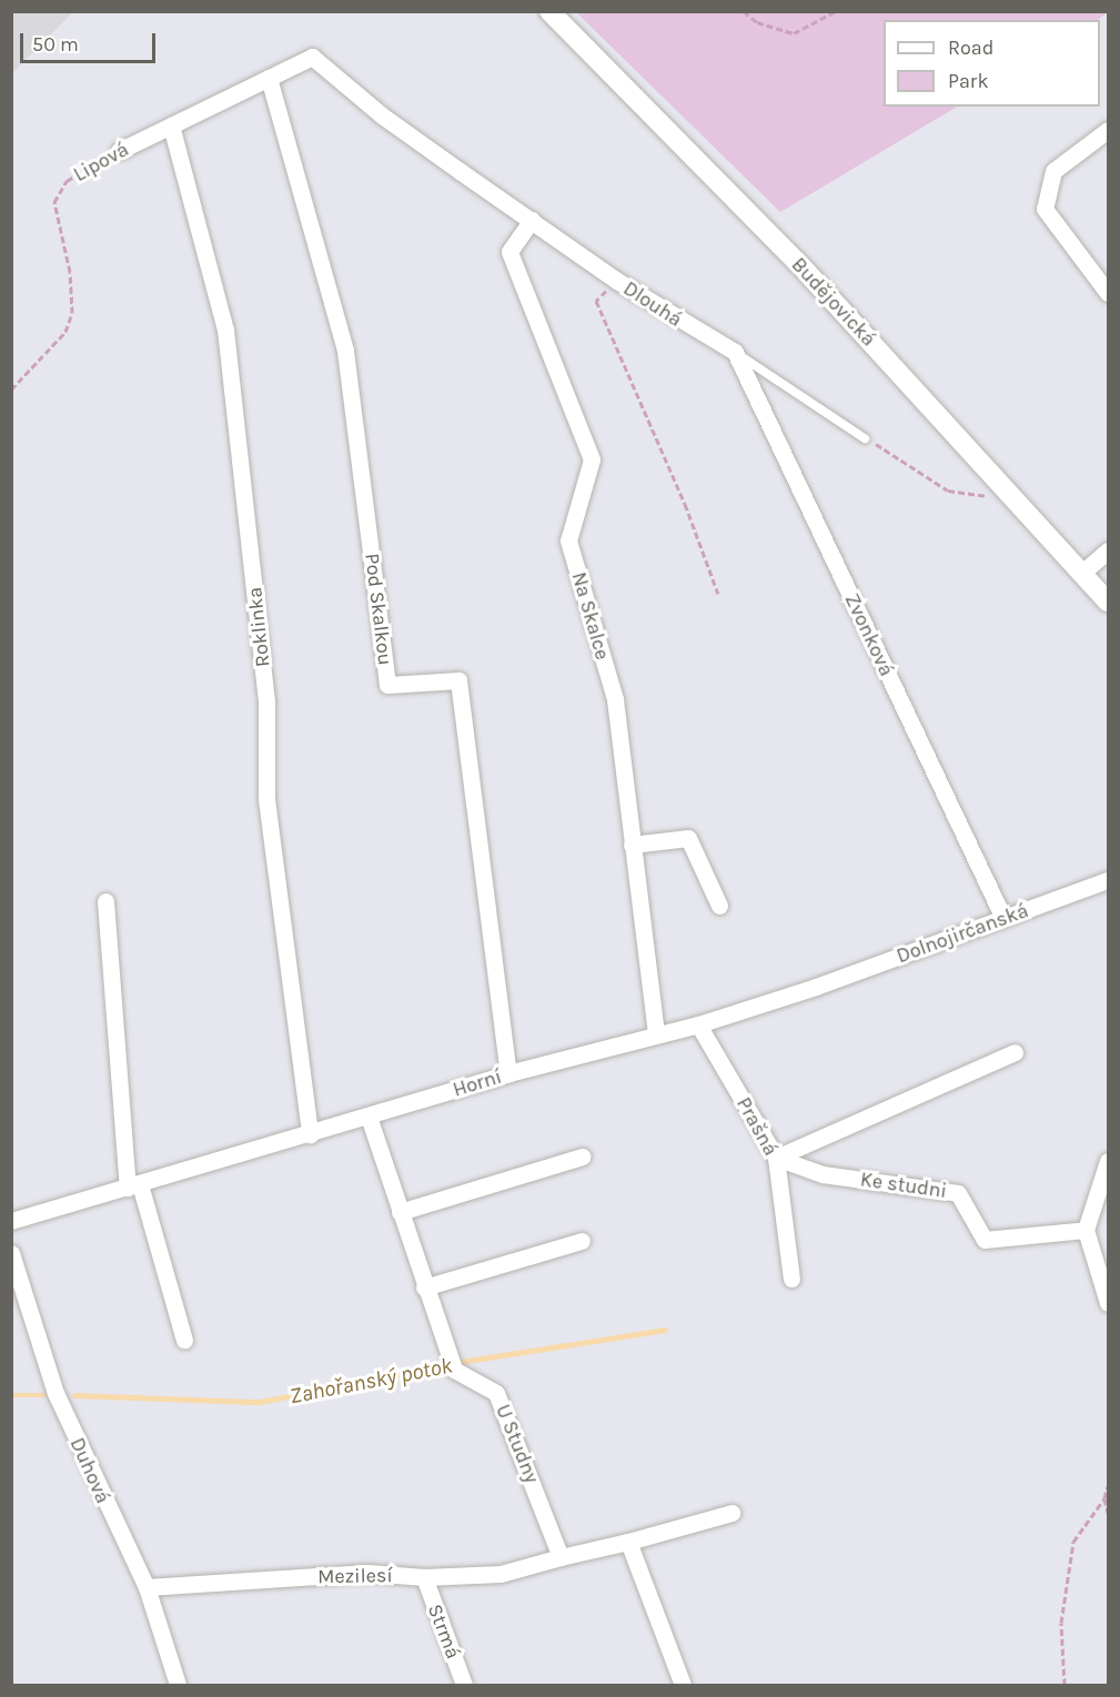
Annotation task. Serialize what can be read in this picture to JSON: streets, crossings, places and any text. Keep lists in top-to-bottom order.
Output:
{
  "streets": {
    "main road": ["Budějovická"],
    "street": [
      "Lipová",
      "Dlouhá",
      "Pod Skalkou",
      "Na Skalce",
      "Roklinka",
      "Zvonková",
      "Dolnojirčanská",
      "Horní",
      "Prašná",
      "Ke studni",
      "U Studny",
      "Duhová",
      "Mezilesí",
      "Strmá"
    ]
  },
  "crossings": [
    ["Lipová", "Dlouhá"],
    ["Lipová", "Pod Skalkou"],
    ["Lipová", "Roklinka"],
    ["Dlouhá", "Na Skalce"],
    ["Dlouhá", "Zvonková"],
    ["Pod Skalkou", "Horní"],
    ["Na Skalce", "Horní"],
    ["Roklinka", "Horní"],
    ["Zvonková", "Dolnojirčanská"],
    ["Dolnojirčanská", "Horní"],
    ["Horní", "Prašná"],
    ["Horní", "U Studny"],
    ["Prašná", "Ke studni"],
    ["U Studny", "Mezilesí"],
    ["Duhová", "Mezilesí"],
    ["Mezilesí", "Strmá"]
  ],
  "water": ["Zahořanský potok"],
  "legend": ["Road", "Park"],
  "scale_bar": "50 m"
}
